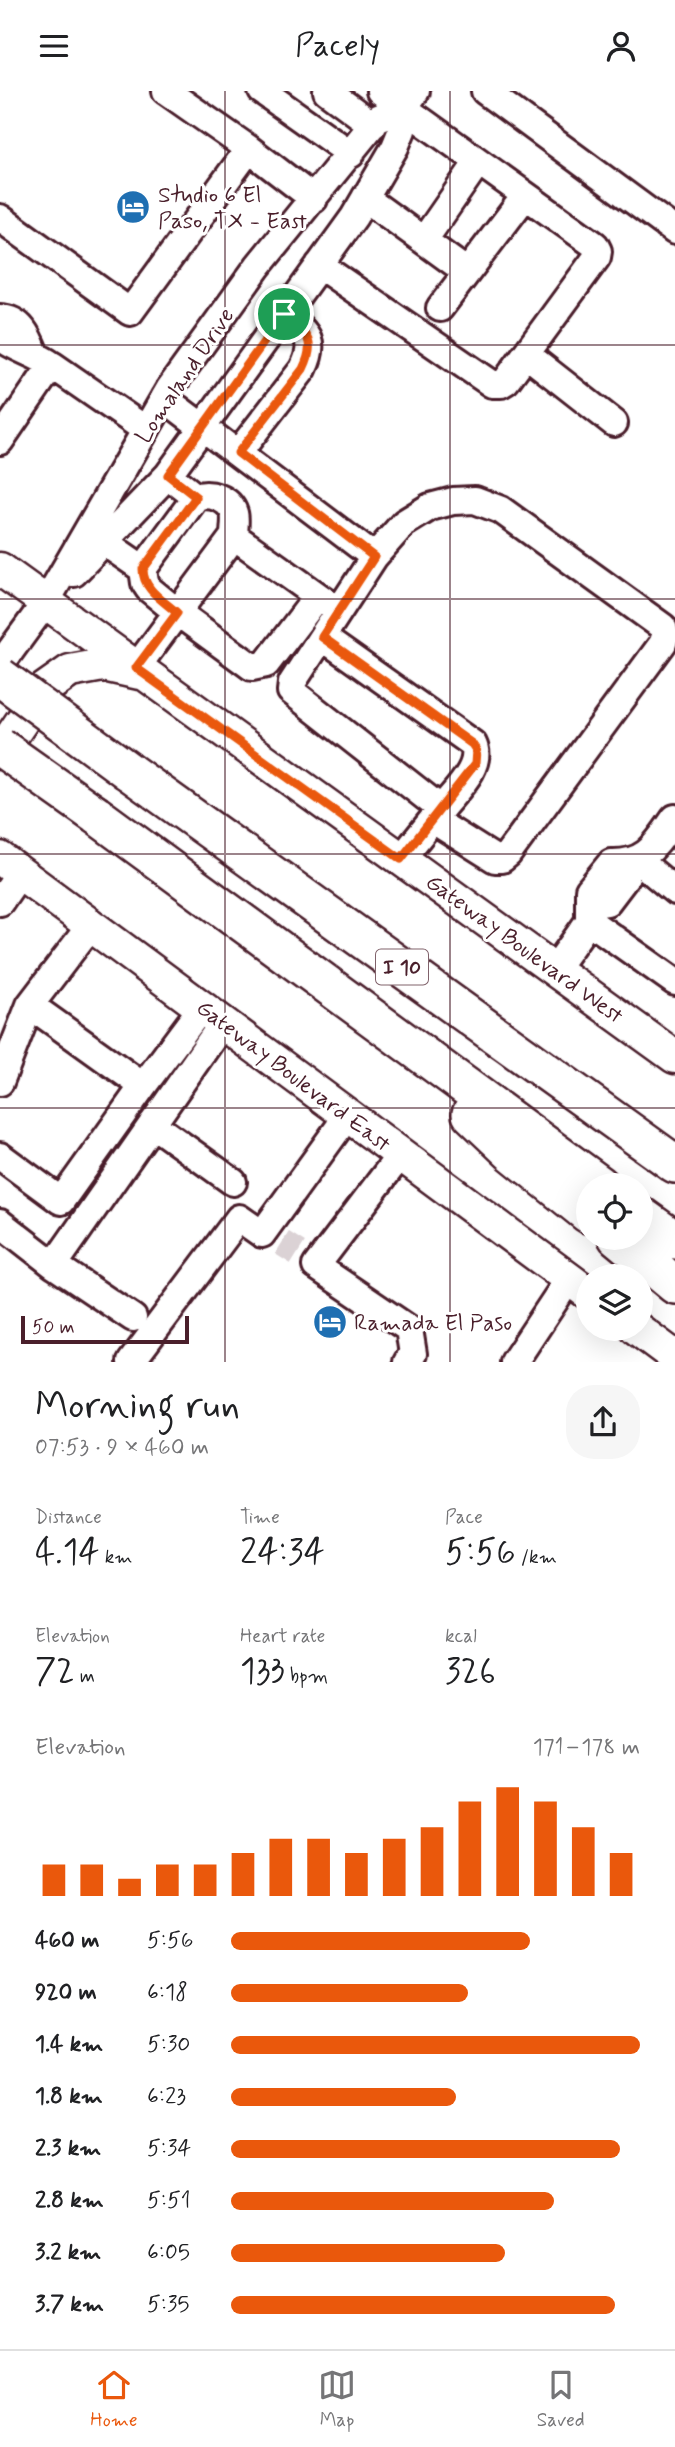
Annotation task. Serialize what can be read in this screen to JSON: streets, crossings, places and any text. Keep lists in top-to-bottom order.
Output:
{
  "streets": {
    "highway": ["I 10"],
    "main road": ["Gateway Boulevard West", "Gateway Boulevard East"],
    "street": ["Lomaland Drive"]
  },
  "crossings": [
    ["Lomaland Drive", "Gateway Boulevard West"]
  ],
  "places": {
    "hotel": ["Studio 6 El Paso, TX - East", "Ramada El Paso"]
  },
  "scale_bar": "50 m",
  "page": {
    "header": "Pacely",
    "scale": "50 m",
    "heading": ["Morning run", "07:53 · 9 × 460 m"],
    "stats": [
      ["Distance", "4.14 km"],
      ["Time", "24:34"],
      ["Pace", "5:56 /km"],
      ["Elevation", "72 m"],
      ["Heart rate", "133 bpm"],
      ["kcal", "326"]
    ],
    "chart": ["Elevation", "171–178 m"],
    "list": [
      {
        "name": "460 m",
        "note": "5:56"
      },
      {
        "name": "920 m",
        "note": "6:18"
      },
      {
        "name": "1.4 km",
        "note": "5:30"
      },
      {
        "name": "1.8 km",
        "note": "6:23"
      },
      {
        "name": "2.3 km",
        "note": "5:34"
      },
      {
        "name": "2.8 km",
        "note": "5:51"
      },
      {
        "name": "3.2 km",
        "note": "6:05"
      },
      {
        "name": "3.7 km",
        "note": "5:35"
      }
    ],
    "tabs": ["Home", "Map", "Saved"]
  }
}
